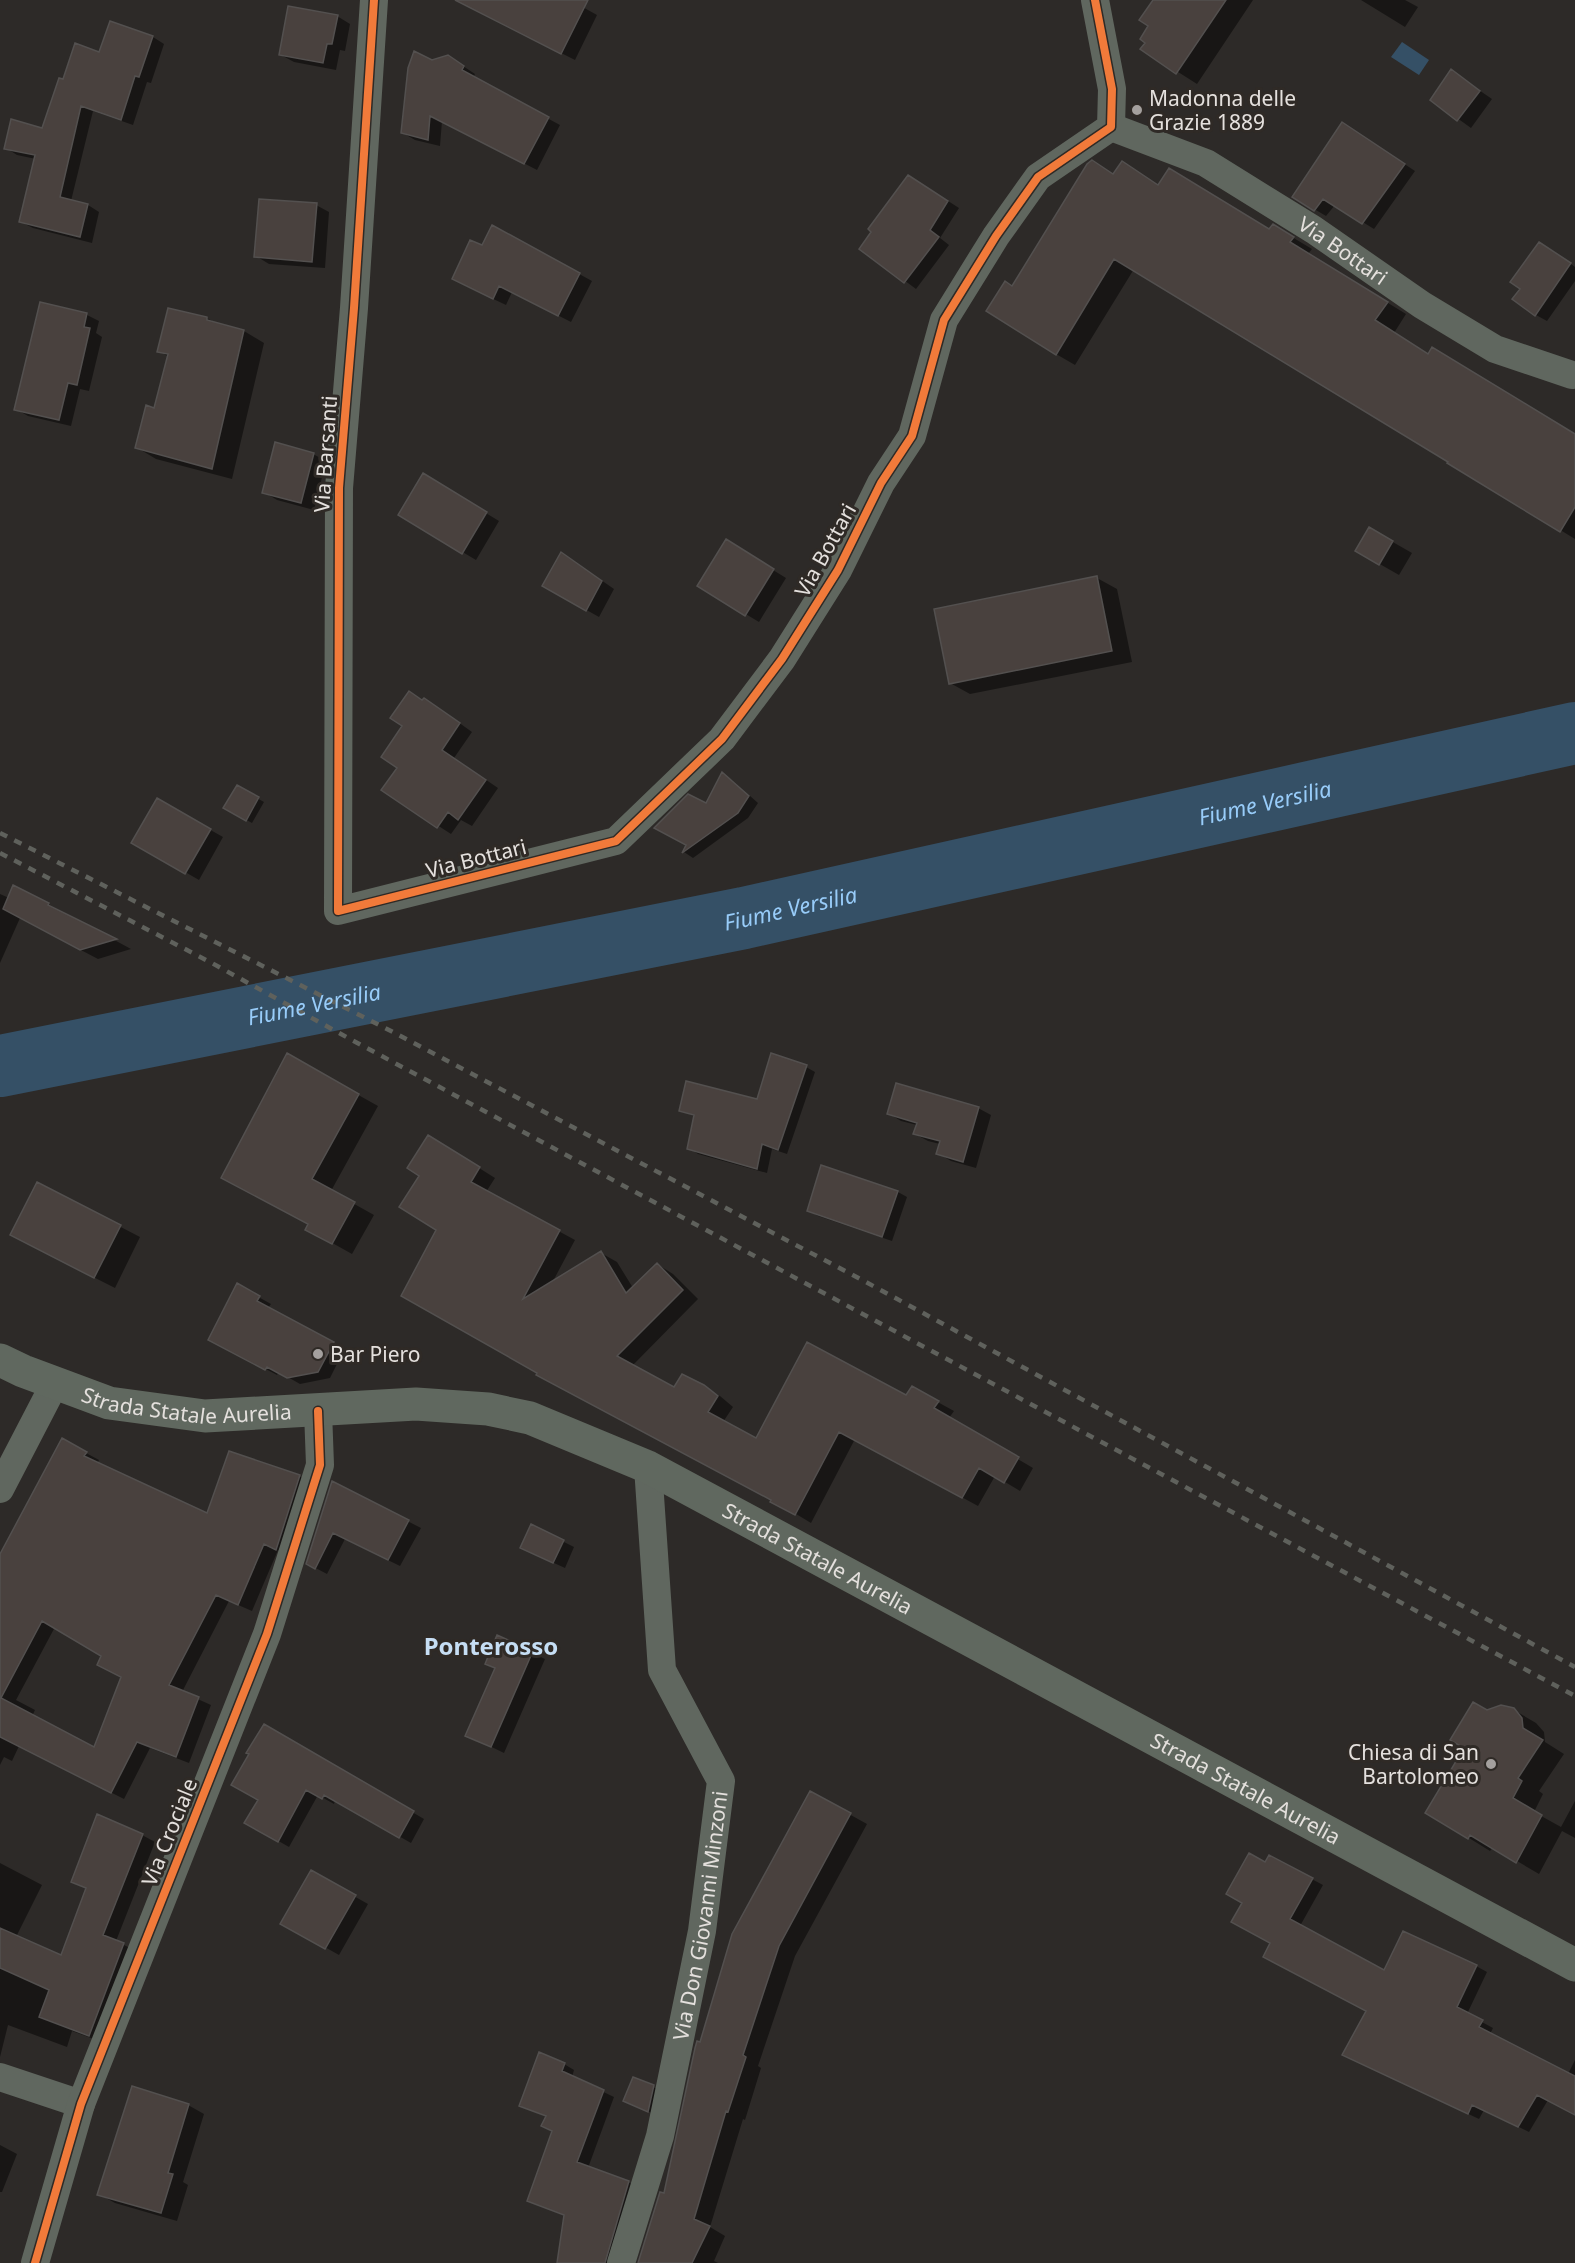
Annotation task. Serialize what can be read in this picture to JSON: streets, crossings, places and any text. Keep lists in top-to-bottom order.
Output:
{
  "streets": {
    "main road": ["Strada Statale Aurelia"],
    "street": [
      "Via Bottari",
      "Via Barsanti",
      "Via Crociale",
      "Via Don Giovanni Minzoni"
    ]
  },
  "crossings": [
    ["Via Bottari", "Via Barsanti"],
    ["Strada Statale Aurelia", "Via Crociale"],
    ["Strada Statale Aurelia", "Via Don Giovanni Minzoni"]
  ],
  "districts": ["Ponterosso"],
  "water": ["Fiume Versilia"],
  "places": ["Madonna delle Grazie 1889", "Bar Piero", "Chiesa di San Bartolomeo"]
}
